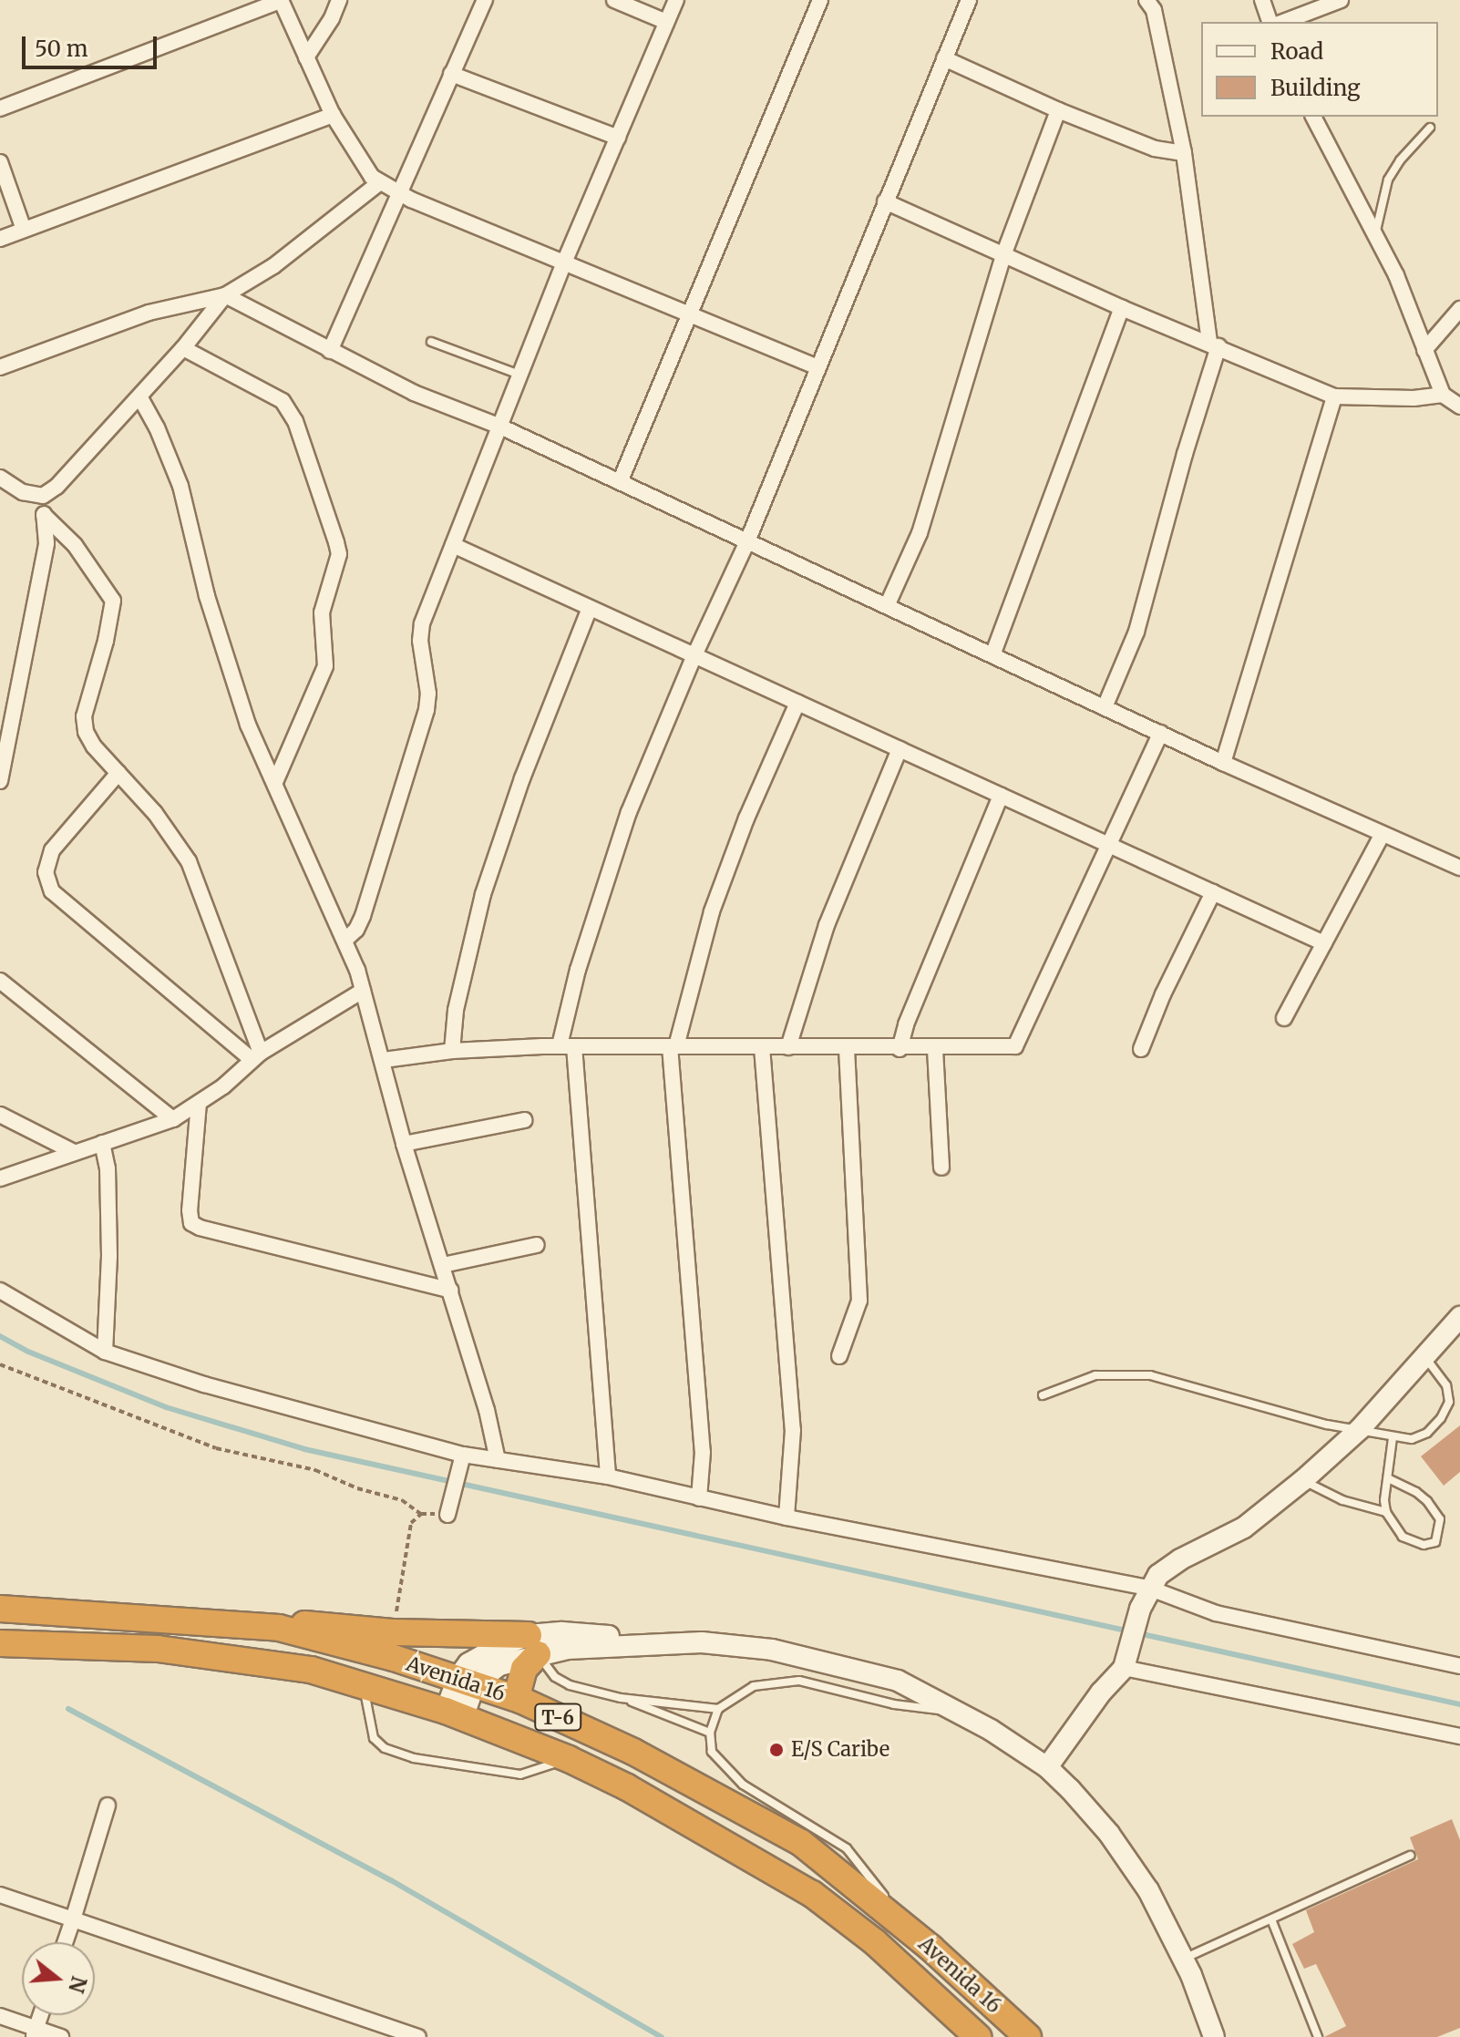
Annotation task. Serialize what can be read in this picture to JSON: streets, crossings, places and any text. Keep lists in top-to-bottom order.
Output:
{
  "streets": {
    "highway": ["Avenida 16", "T-6"]
  },
  "crossings": [
    ["Avenida 16", "T-6"]
  ],
  "places": ["E/S Caribe"],
  "legend": ["Road", "Building"],
  "scale_bar": "50 m",
  "north": "right"
}
